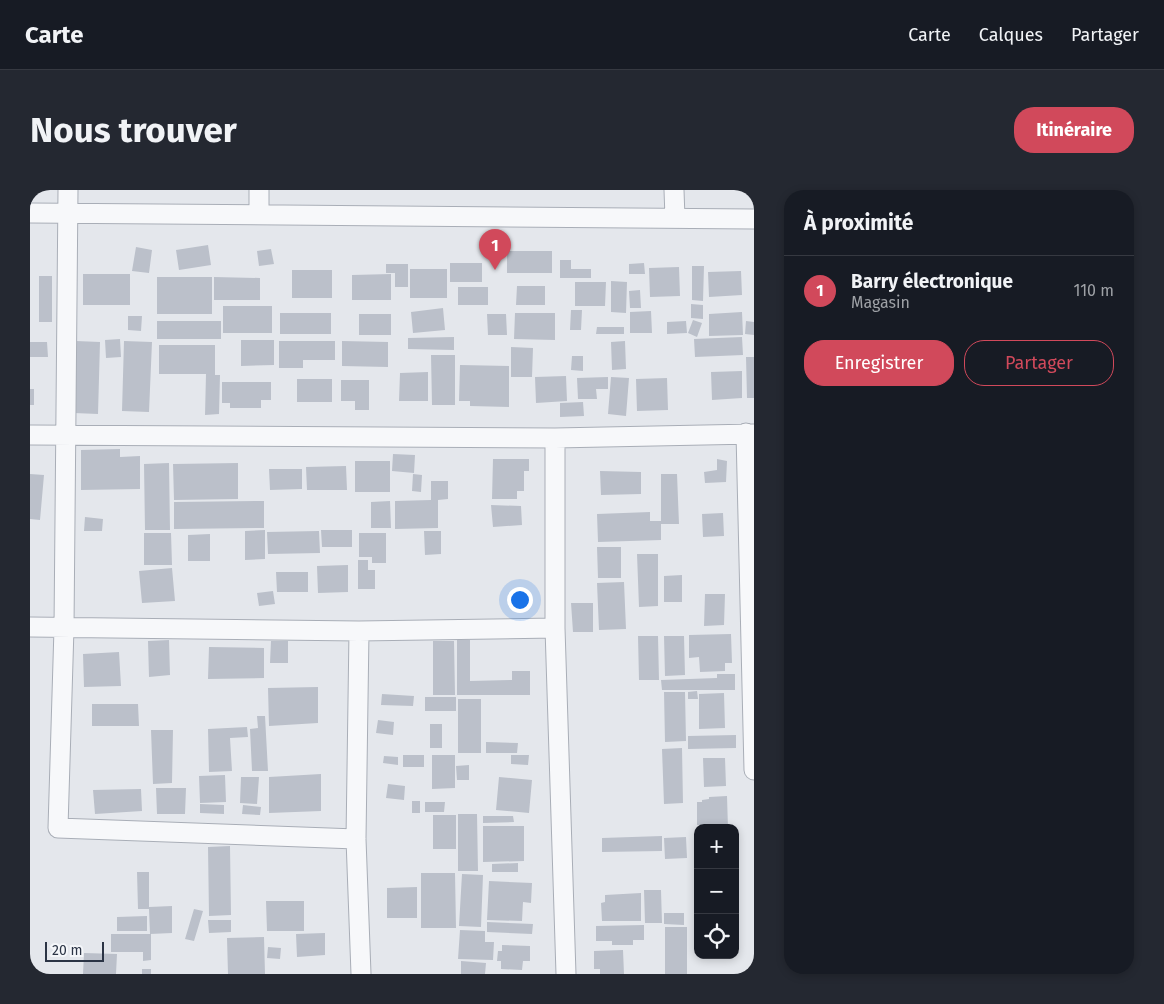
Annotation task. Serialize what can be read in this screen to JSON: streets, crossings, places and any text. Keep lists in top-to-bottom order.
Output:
{
  "scale_bar": "20 m",
  "page": {
    "header": "Carte",
    "nav": ["Carte", "Calques", "Partager"],
    "buttons": [
      "Itinéraire",
      ["Enregistrer", "Partager"]
    ],
    "title": "Nous trouver",
    "heading": "À proximité",
    "pins": "1",
    "list": [
      {
        "mark": "1",
        "name": "Barry électronique",
        "note": "Magasin",
        "value": "110 m"
      }
    ],
    "map_buttons": ["+", "−"],
    "scale": "20 m"
  }
}
